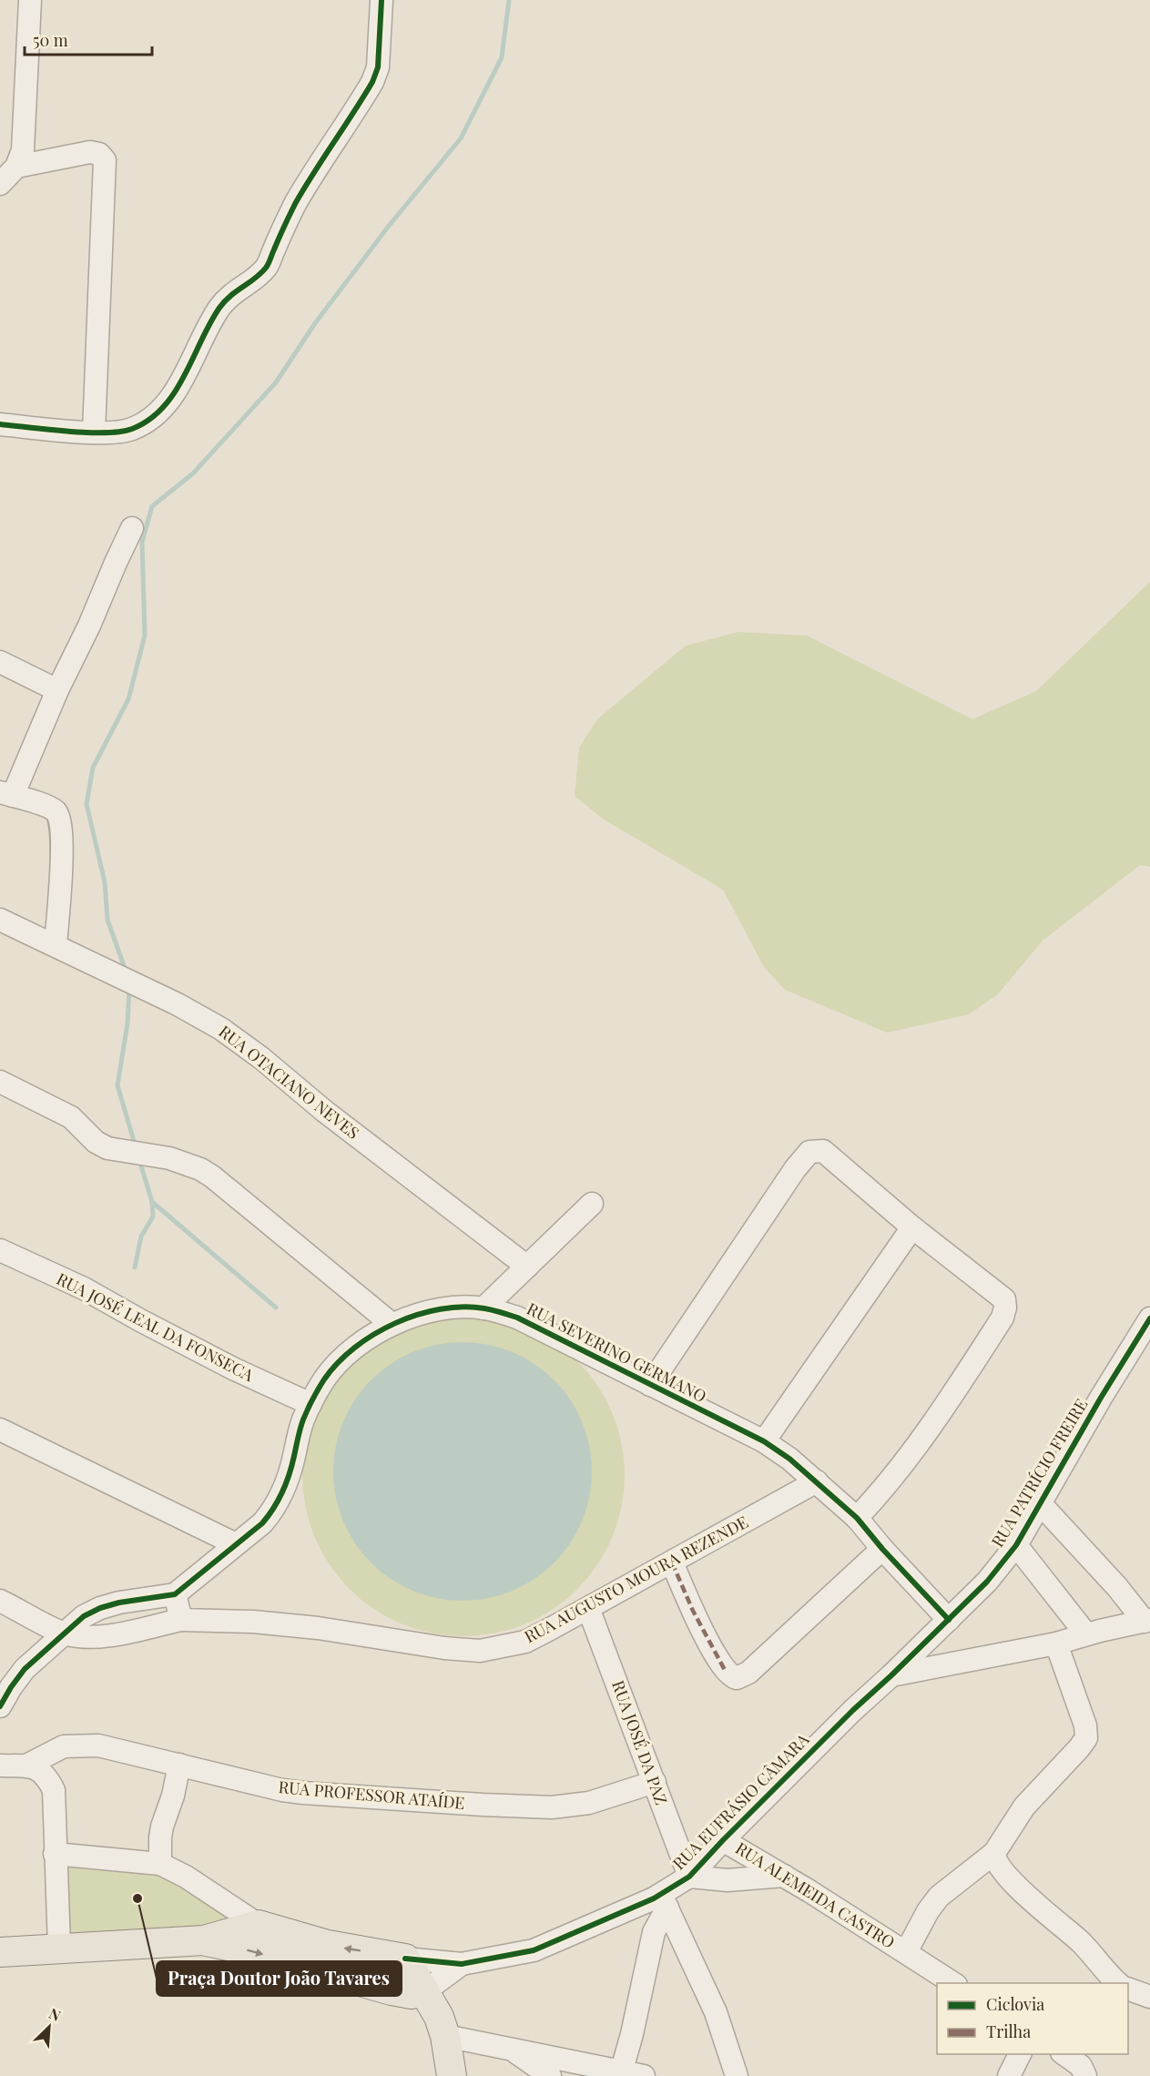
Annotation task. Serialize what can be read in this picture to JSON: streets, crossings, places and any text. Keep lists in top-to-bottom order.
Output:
{
  "streets": {
    "main road": ["RUA EUFRÁSIO CÂMARA"],
    "street": [
      "RUA OTACIANO NEVES",
      "RUA JOSÉ LEAL DA FONSECA",
      "RUA SEVERINO GERMANO",
      "RUA PATRÍCIO FREIRE",
      "RUA AUGUSTO MOURA REZENDE",
      "RUA JOSÉ DA PAZ",
      "RUA PROFESSOR ATAÍDE",
      "RUA ALEMEIDA CASTRO"
    ]
  },
  "crossings": [
    ["RUA JOSÉ LEAL DA FONSECA", "RUA SEVERINO GERMANO"],
    ["RUA SEVERINO GERMANO", "RUA PATRÍCIO FREIRE"],
    ["RUA SEVERINO GERMANO", "RUA AUGUSTO MOURA REZENDE"],
    ["RUA PATRÍCIO FREIRE", "RUA EUFRÁSIO CÂMARA"],
    ["RUA PATRÍCIO FREIRE", "RUA ALEMEIDA CASTRO"],
    ["RUA AUGUSTO MOURA REZENDE", "RUA JOSÉ DA PAZ"],
    ["RUA JOSÉ DA PAZ", "RUA PROFESSOR ATAÍDE"],
    ["RUA JOSÉ DA PAZ", "RUA EUFRÁSIO CÂMARA"],
    ["RUA EUFRÁSIO CÂMARA", "RUA ALEMEIDA CASTRO"]
  ],
  "places": ["Praça Doutor João Tavares"],
  "legend": ["Ciclovia", "Trilha"],
  "scale_bar": "50 m",
  "north": "top right"
}
